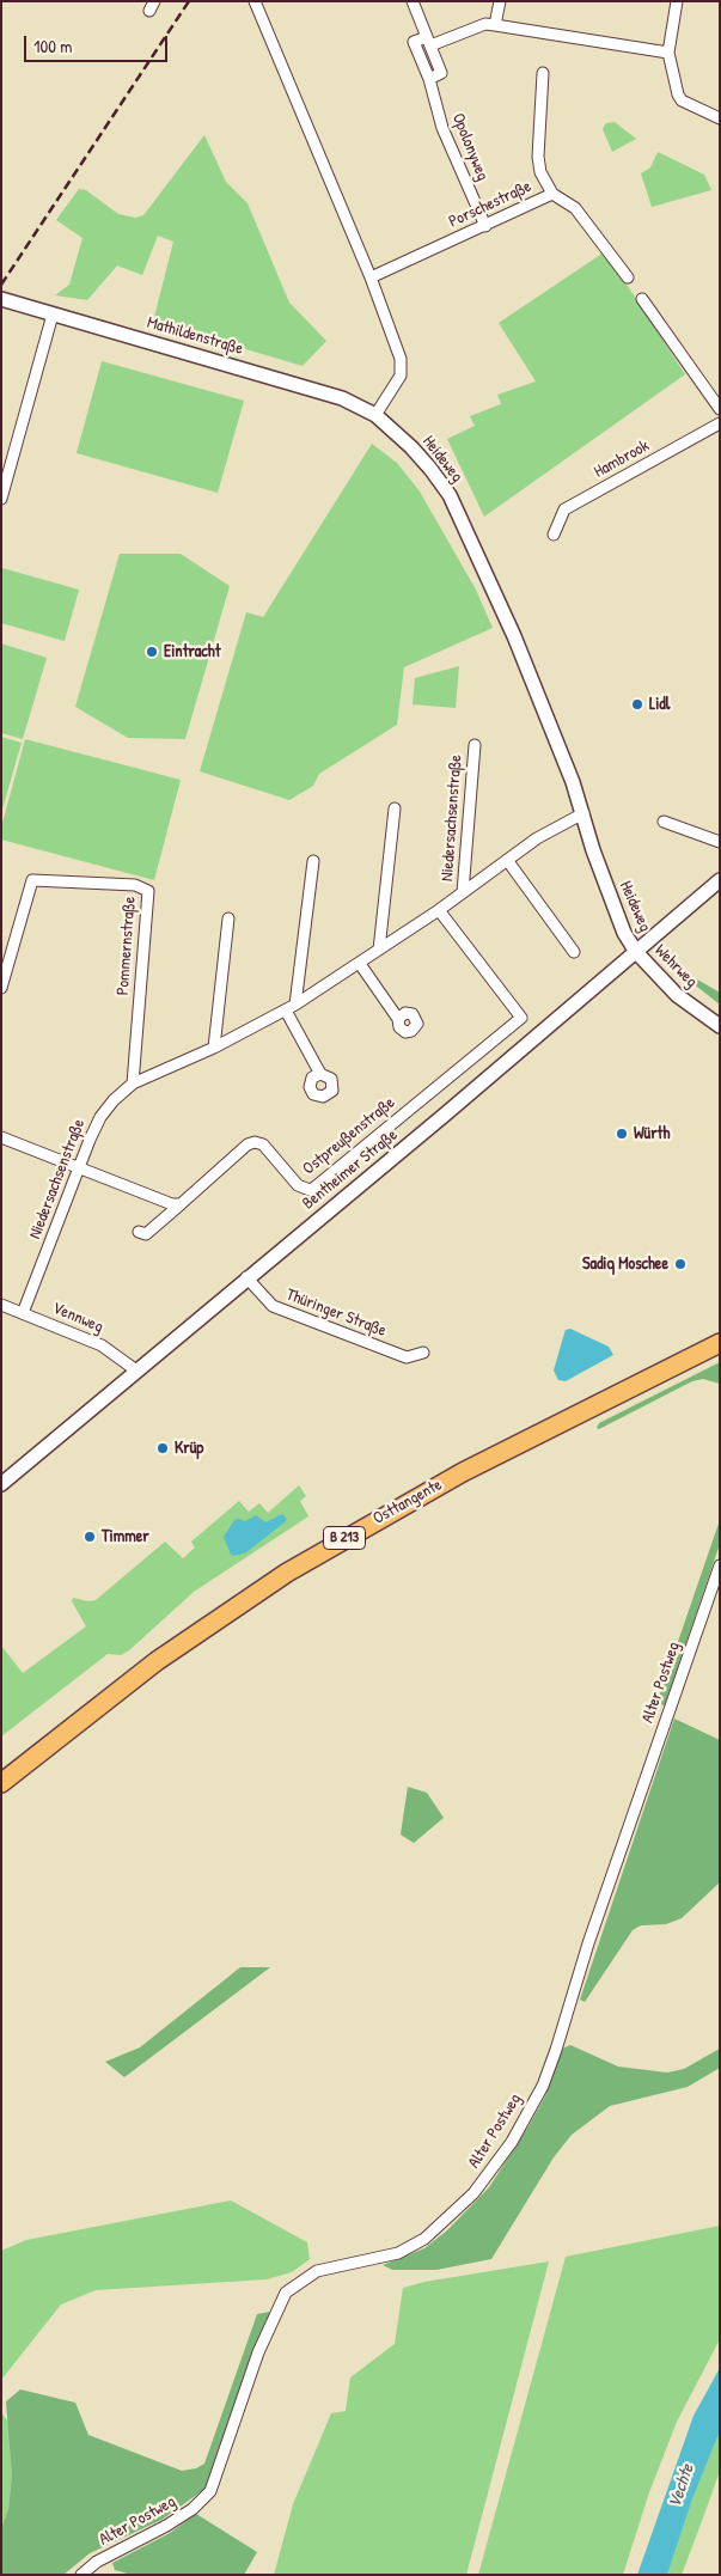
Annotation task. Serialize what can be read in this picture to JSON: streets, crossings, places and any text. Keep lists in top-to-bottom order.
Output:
{
  "streets": {
    "main road": ["Osttangente", "B 213"],
    "street": [
      "Opolonyweg",
      "Porschestraße",
      "Mathildenstraße",
      "Heideweg",
      "Hambrook",
      "Niedersachsenstraße",
      "Pommernstraße",
      "Wehrweg",
      "Ostpreußenstraße",
      "Bentheimer Straße",
      "Thüringer Straße",
      "Vennweg",
      "Alter Postweg"
    ]
  },
  "crossings": [
    ["Opolonyweg", "Porschestraße"],
    ["Mathildenstraße", "Heideweg"],
    ["Heideweg", "Niedersachsenstraße"],
    ["Heideweg", "Wehrweg"],
    ["Heideweg", "Bentheimer Straße"],
    ["Niedersachsenstraße", "Pommernstraße"],
    ["Niedersachsenstraße", "Ostpreußenstraße"],
    ["Niedersachsenstraße", "Vennweg"],
    ["Wehrweg", "Bentheimer Straße"],
    ["Bentheimer Straße", "Thüringer Straße"],
    ["Bentheimer Straße", "Vennweg"]
  ],
  "water": ["Vechte"],
  "places": [
    "Eintracht",
    "Lidl",
    "Würth",
    "Sadiq Moschee",
    "Krüp",
    "Timmer"
  ],
  "scale_bar": "100 m"
}
